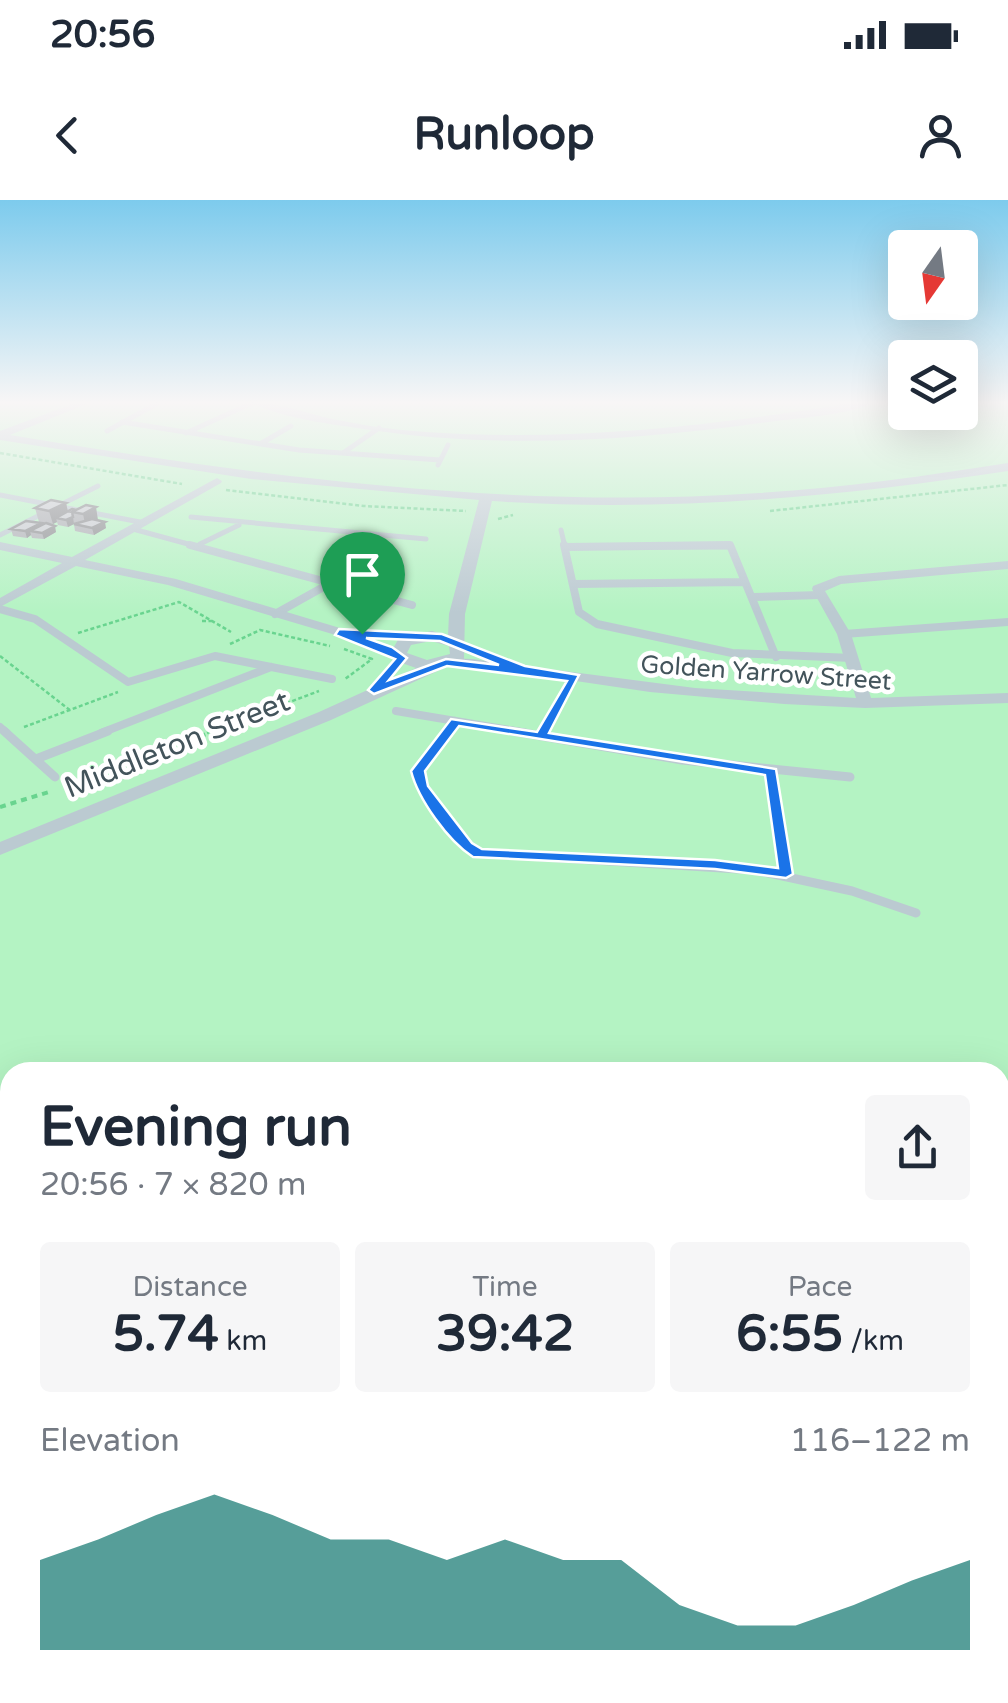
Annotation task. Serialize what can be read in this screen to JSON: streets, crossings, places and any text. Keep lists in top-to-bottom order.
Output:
{
  "streets": {
    "street": ["Golden Yarrow Street", "Middleton Street"]
  },
  "crossings": [
    ["Golden Yarrow Street", "Middleton Street"]
  ],
  "north": "bottom",
  "page": {
    "status": "20:56",
    "header": "Runloop",
    "heading": ["Evening run", "20:56 · 7 × 820 m"],
    "stats": [
      ["Distance", "5.74 km"],
      ["Time", "39:42"],
      ["Pace", "6:55 /km"]
    ],
    "chart": ["Elevation", "116–122 m"]
  }
}
